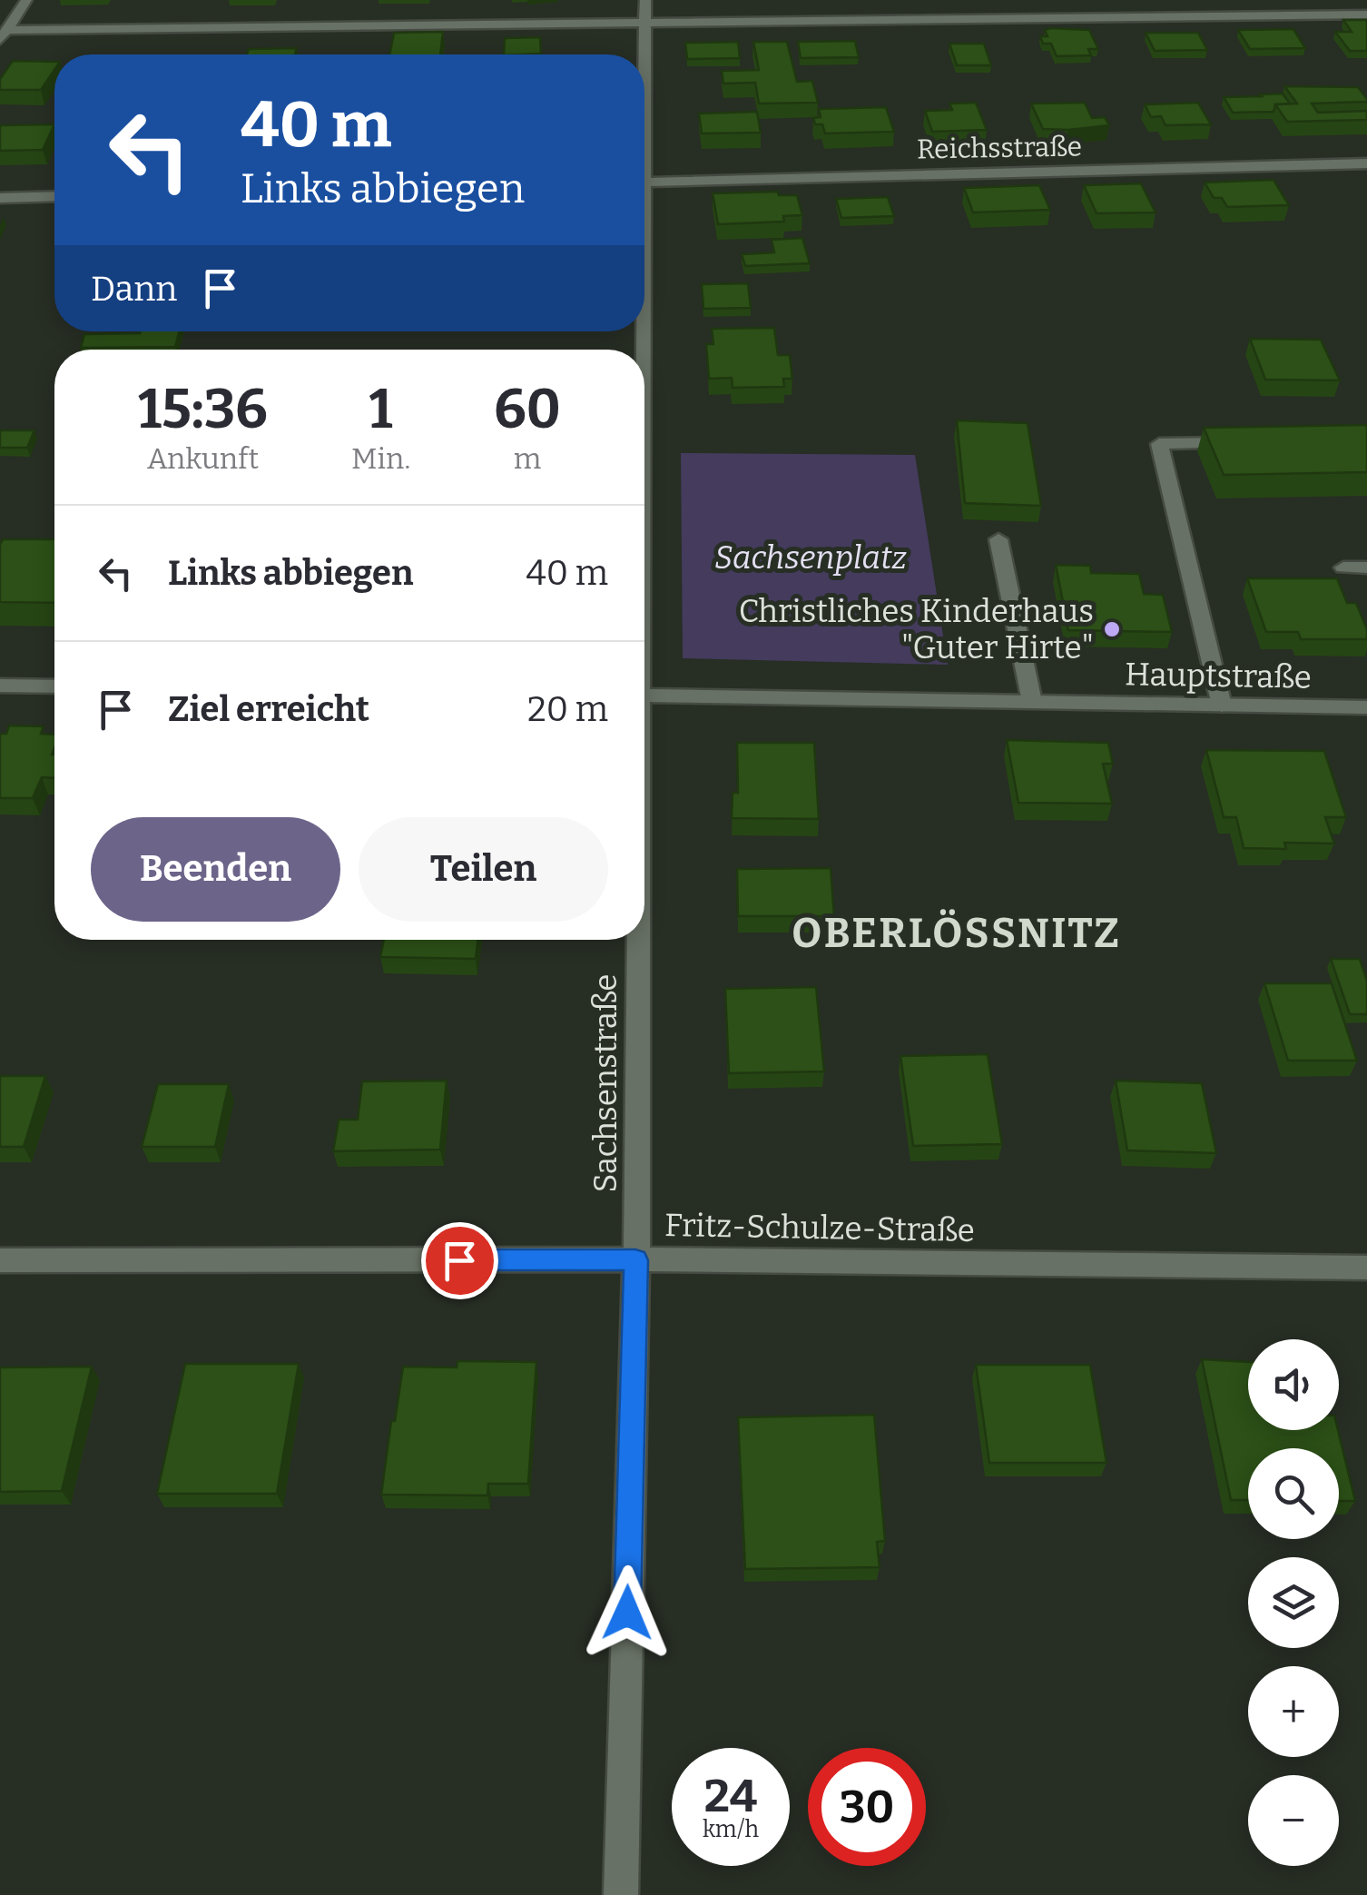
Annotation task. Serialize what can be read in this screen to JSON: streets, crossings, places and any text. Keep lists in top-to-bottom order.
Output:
{
  "streets": {
    "street": [
      "Reichsstraße",
      "Hauptstraße",
      "Sachsenstraße",
      "Fritz-Schulze-Straße"
    ]
  },
  "crossings": [
    ["Sachsenstraße", "Fritz-Schulze-Straße"]
  ],
  "districts": ["OBERLÖSSNITZ"],
  "parks": ["Sachsenplatz"],
  "places": ["Christliches Kinderhaus \"Guter Hirte\""],
  "page": {
    "turn": ["40 m", "Links abbiegen"],
    "then": "Dann",
    "eta": [
      "15:36",
      "Ankunft",
      "1",
      "Min.",
      "60",
      "m"
    ],
    "list": [
      {
        "name": "Links abbiegen",
        "value": "40 m"
      },
      {
        "name": "Ziel erreicht",
        "value": "20 m"
      }
    ],
    "buttons": ["Beenden", "Teilen"],
    "map_buttons": ["+", "−"],
    "speed": "24 km/h",
    "limit": "30"
  }
}
